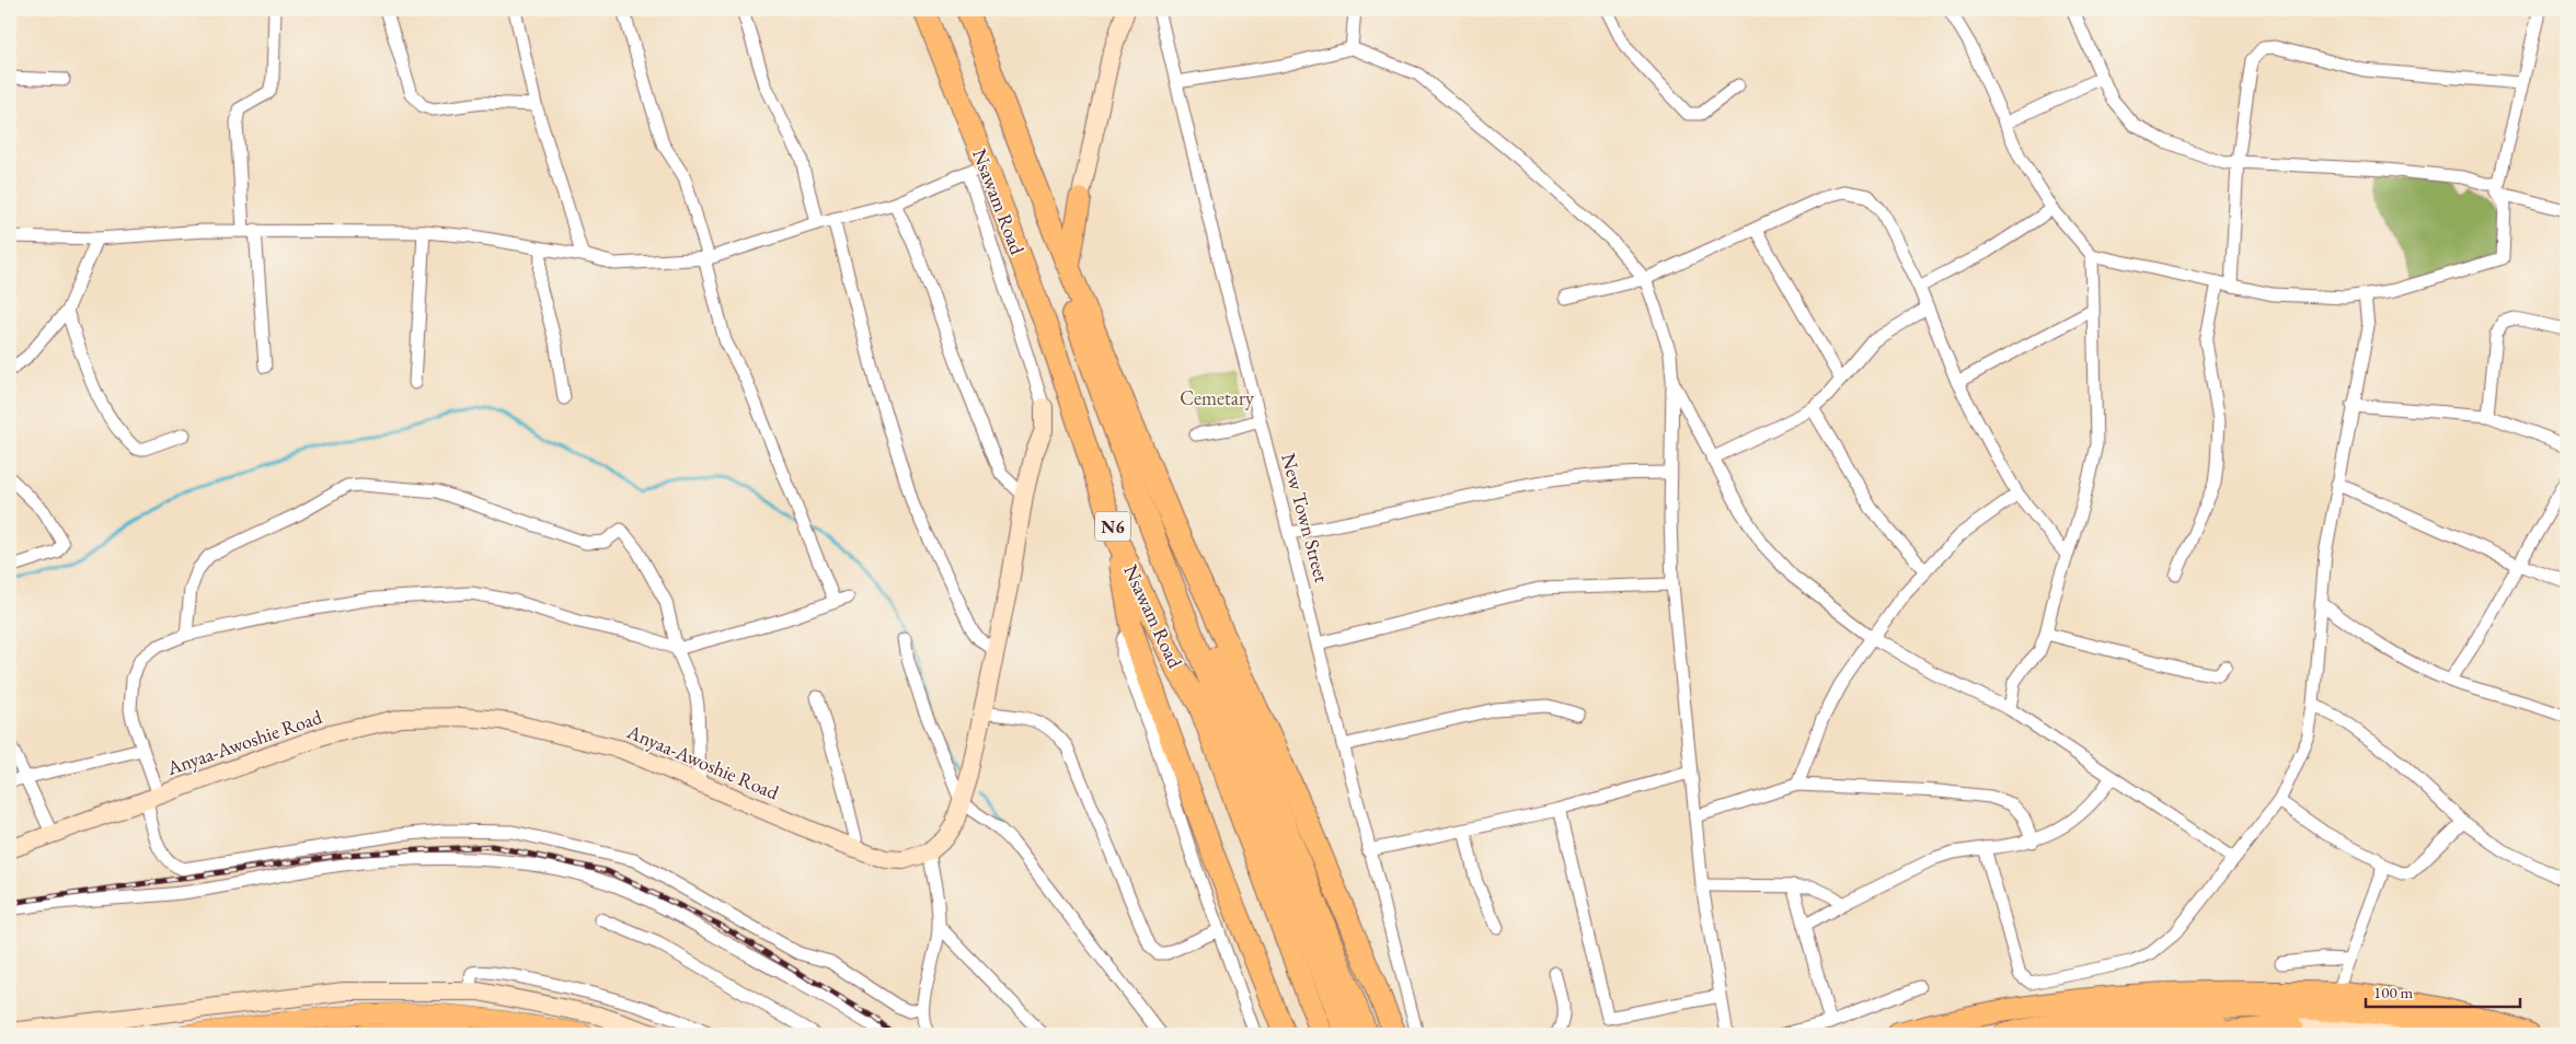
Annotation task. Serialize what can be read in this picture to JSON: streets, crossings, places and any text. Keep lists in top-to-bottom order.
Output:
{
  "streets": {
    "highway": ["Nsawam Road", "N6"],
    "street": ["New Town Street", "Anyaa-Awoshie Road"]
  },
  "parks": ["Cemetary"],
  "scale_bar": "100 m"
}
